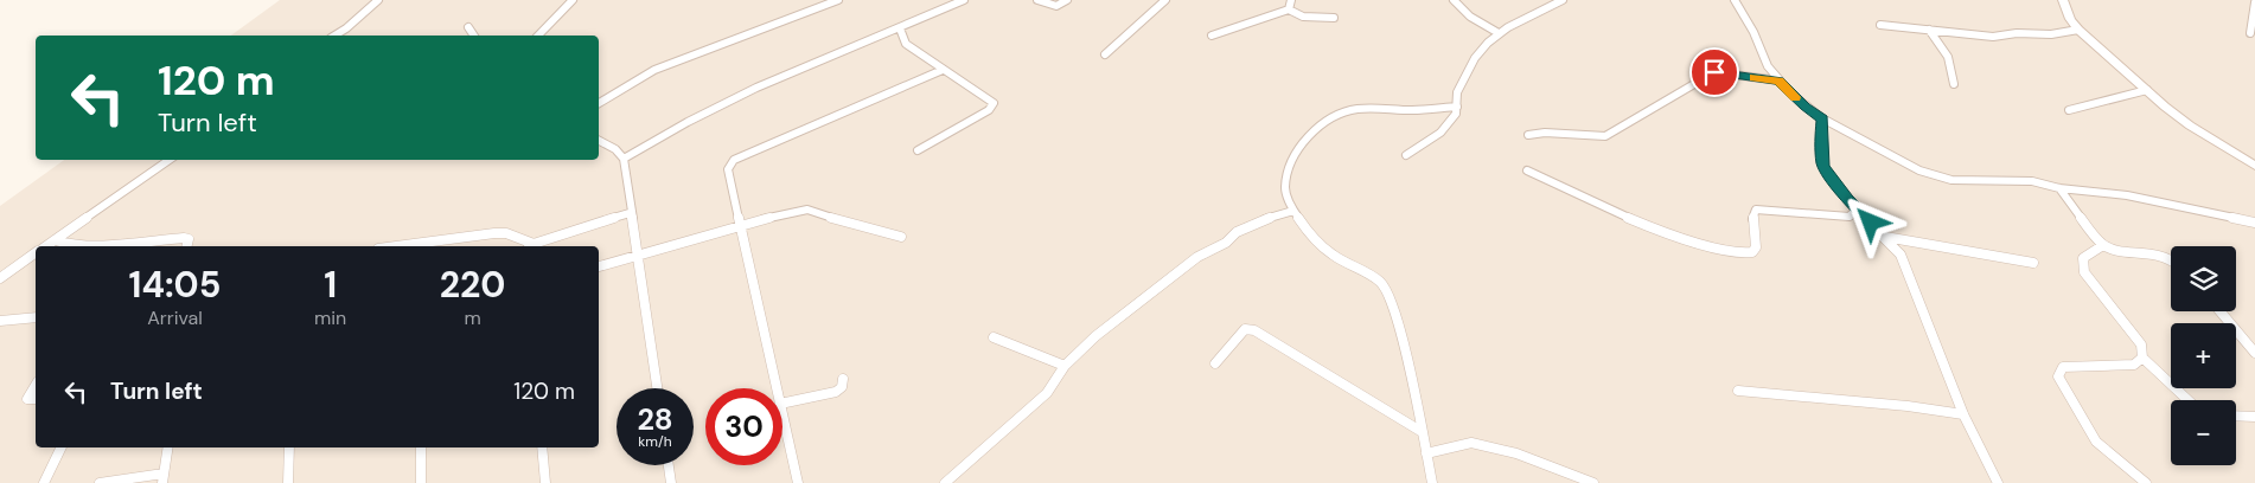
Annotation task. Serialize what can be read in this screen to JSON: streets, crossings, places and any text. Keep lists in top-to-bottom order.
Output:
{
  "page": {
    "turn": ["120 m", "Turn left"],
    "map_buttons": ["+", "−"],
    "eta": [
      "14:05",
      "Arrival",
      "1",
      "min",
      "220",
      "m"
    ],
    "list": [
      {
        "name": "Turn left",
        "value": "120 m"
      }
    ],
    "speed": "28 km/h",
    "limit": "30"
  }
}
